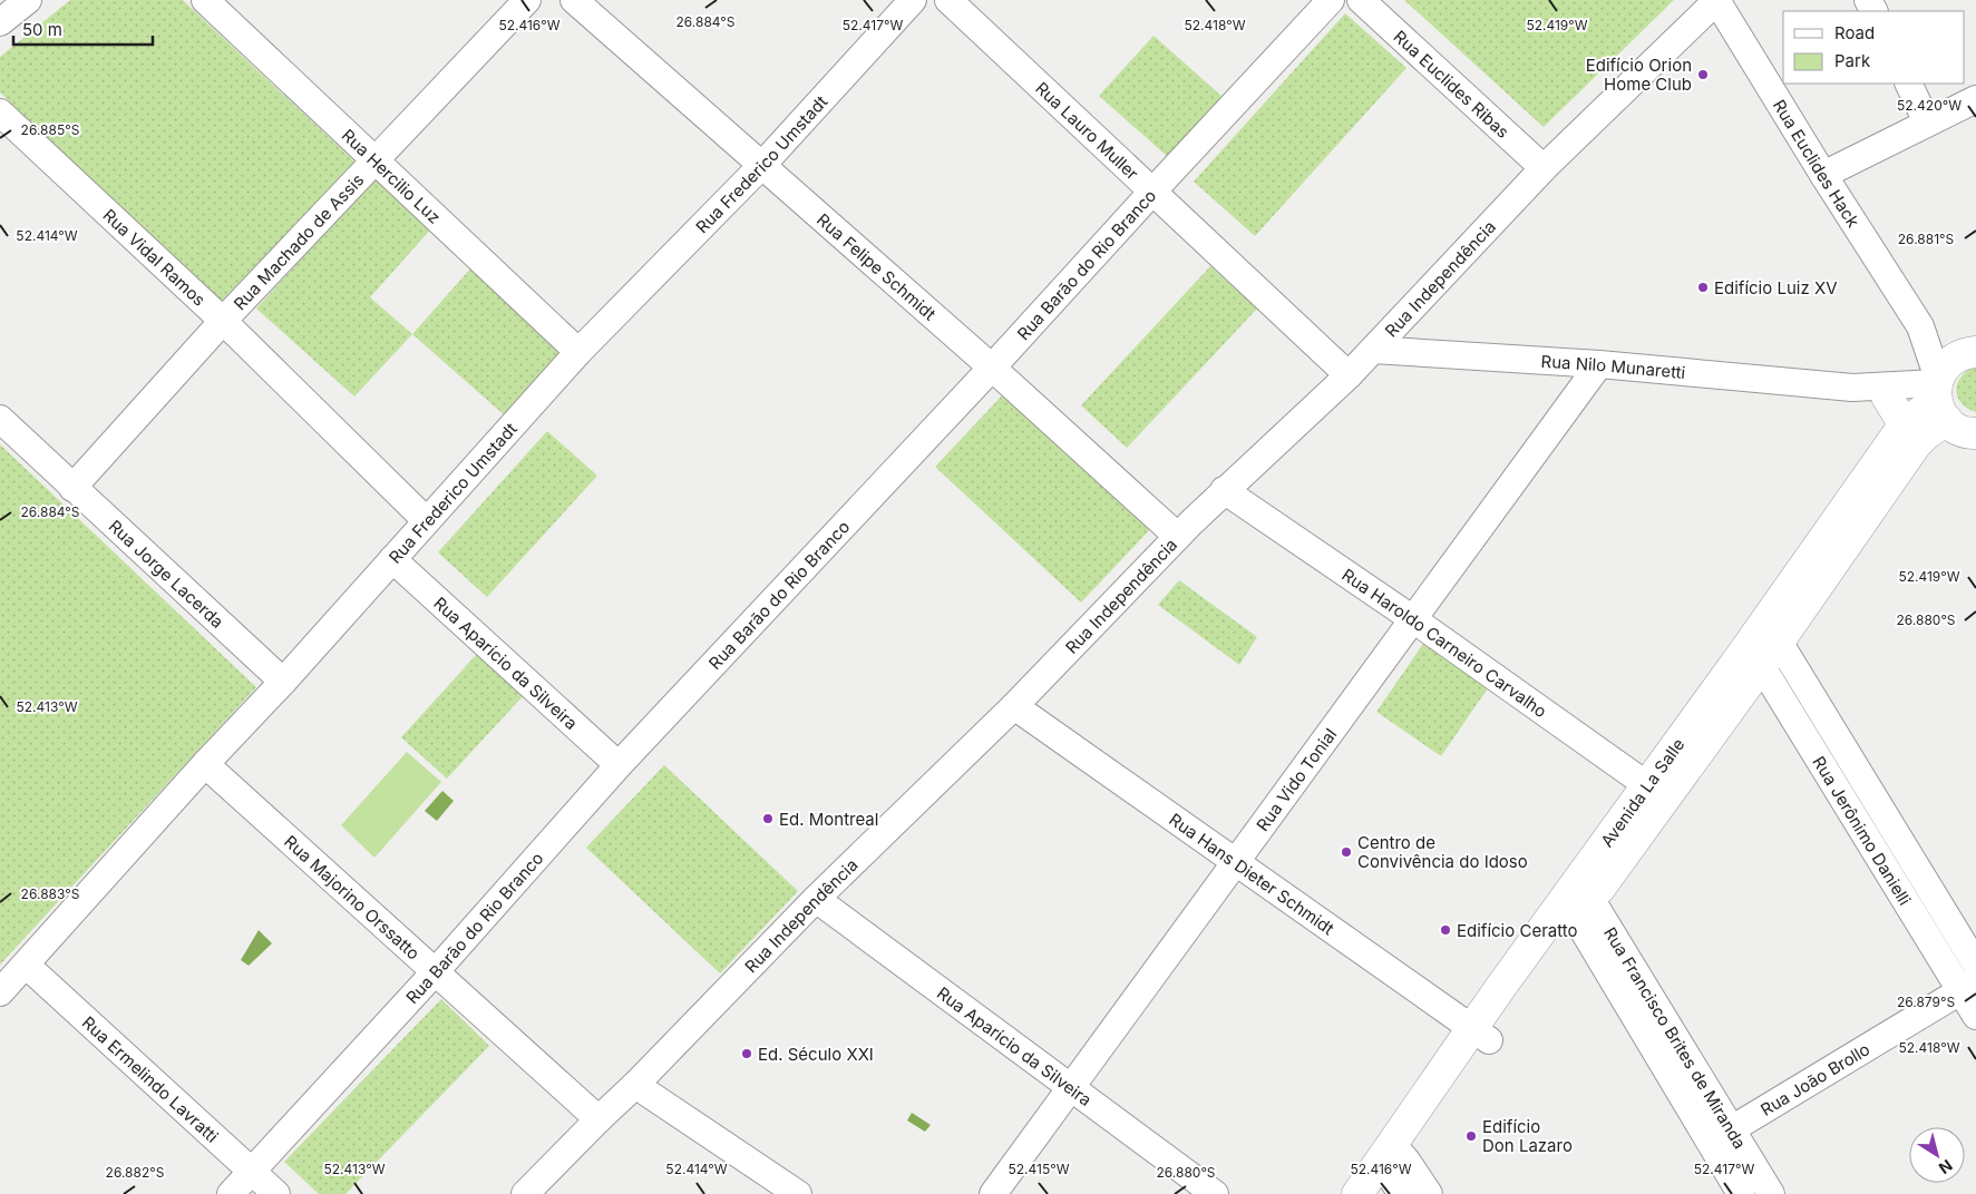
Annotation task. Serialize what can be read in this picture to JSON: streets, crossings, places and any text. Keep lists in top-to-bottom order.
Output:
{
  "streets": {
    "main road": ["Avenida La Salle"],
    "street": [
      "Rua Euclides Ribas",
      "Rua Lauro Muller",
      "Rua Frederico Umstadt",
      "Rua Euclides Hack",
      "Rua Hercilio Luz",
      "Rua Machado de Assis",
      "Rua Vidal Ramos",
      "Rua Barão do Rio Branco",
      "Rua Felipe Schmidt",
      "Rua Independência",
      "Rua Nilo Munaretti",
      "Rua Jorge Lacerda",
      "Rua Haroldo Carneiro Carvalho",
      "Rua Aparício da Silveira",
      "Rua Vido Tonial",
      "Rua Jerônimo Danielli",
      "Rua Hans Dieter Schmidt",
      "Rua Majorino Orssatto",
      "Rua Francisco Brites de Miranda",
      "Rua Ermelindo Lavratti",
      "Rua João Brollo"
    ]
  },
  "crossings": [
    ["Rua Euclides Ribas", "Rua Independência"],
    ["Rua Lauro Muller", "Rua Barão do Rio Branco"],
    ["Rua Lauro Muller", "Rua Independência"],
    ["Rua Frederico Umstadt", "Rua Hercilio Luz"],
    ["Rua Frederico Umstadt", "Rua Vidal Ramos"],
    ["Rua Frederico Umstadt", "Rua Felipe Schmidt"],
    ["Rua Frederico Umstadt", "Rua Jorge Lacerda"],
    ["Rua Frederico Umstadt", "Rua Aparício da Silveira"],
    ["Rua Frederico Umstadt", "Rua Majorino Orssatto"],
    ["Rua Frederico Umstadt", "Rua Ermelindo Lavratti"],
    ["Rua Euclides Hack", "Rua Independência"],
    ["Rua Euclides Hack", "Rua Nilo Munaretti"],
    ["Rua Euclides Hack", "Avenida La Salle"],
    ["Rua Hercilio Luz", "Rua Machado de Assis"],
    ["Rua Machado de Assis", "Rua Vidal Ramos"],
    ["Rua Machado de Assis", "Rua Jorge Lacerda"],
    ["Rua Barão do Rio Branco", "Rua Felipe Schmidt"],
    ["Rua Barão do Rio Branco", "Rua Aparício da Silveira"],
    ["Rua Barão do Rio Branco", "Rua Majorino Orssatto"],
    ["Rua Barão do Rio Branco", "Rua Ermelindo Lavratti"],
    ["Rua Felipe Schmidt", "Rua Independência"],
    ["Rua Independência", "Rua Nilo Munaretti"],
    ["Rua Independência", "Rua Haroldo Carneiro Carvalho"],
    ["Rua Independência", "Rua Aparício da Silveira"],
    ["Rua Independência", "Rua Hans Dieter Schmidt"],
    ["Rua Independência", "Rua Majorino Orssatto"],
    ["Rua Nilo Munaretti", "Rua Vido Tonial"],
    ["Rua Nilo Munaretti", "Avenida La Salle"],
    ["Rua Haroldo Carneiro Carvalho", "Rua Vido Tonial"],
    ["Rua Haroldo Carneiro Carvalho", "Avenida La Salle"],
    ["Rua Aparício da Silveira", "Rua Vido Tonial"],
    ["Rua Vido Tonial", "Rua Hans Dieter Schmidt"],
    ["Avenida La Salle", "Rua Jerônimo Danielli"],
    ["Avenida La Salle", "Rua Hans Dieter Schmidt"],
    ["Avenida La Salle", "Rua Francisco Brites de Miranda"],
    ["Rua Jerônimo Danielli", "Rua João Brollo"],
    ["Rua Francisco Brites de Miranda", "Rua João Brollo"]
  ],
  "places": [
    "Edifício Orion Home Club",
    "Edifício Luiz XV",
    "Ed. Montreal",
    "Centro de Convivência do Idoso",
    "Edifício Ceratto",
    "Ed. Século XXI",
    "Edifício Don Lazaro"
  ],
  "legend": ["Road", "Park"],
  "scale_bar": "50 m",
  "north": "bottom right",
  "coordinates": [
    "26.884°S",
    "52.416°W",
    "52.417°W",
    "52.418°W",
    "52.419°W",
    "52.420°W",
    "26.885°S",
    "52.414°W",
    "26.881°S",
    "26.880°S",
    "52.413°W",
    "26.883°S",
    "26.879°S",
    "52.415°W",
    "26.882°S"
  ]
}
